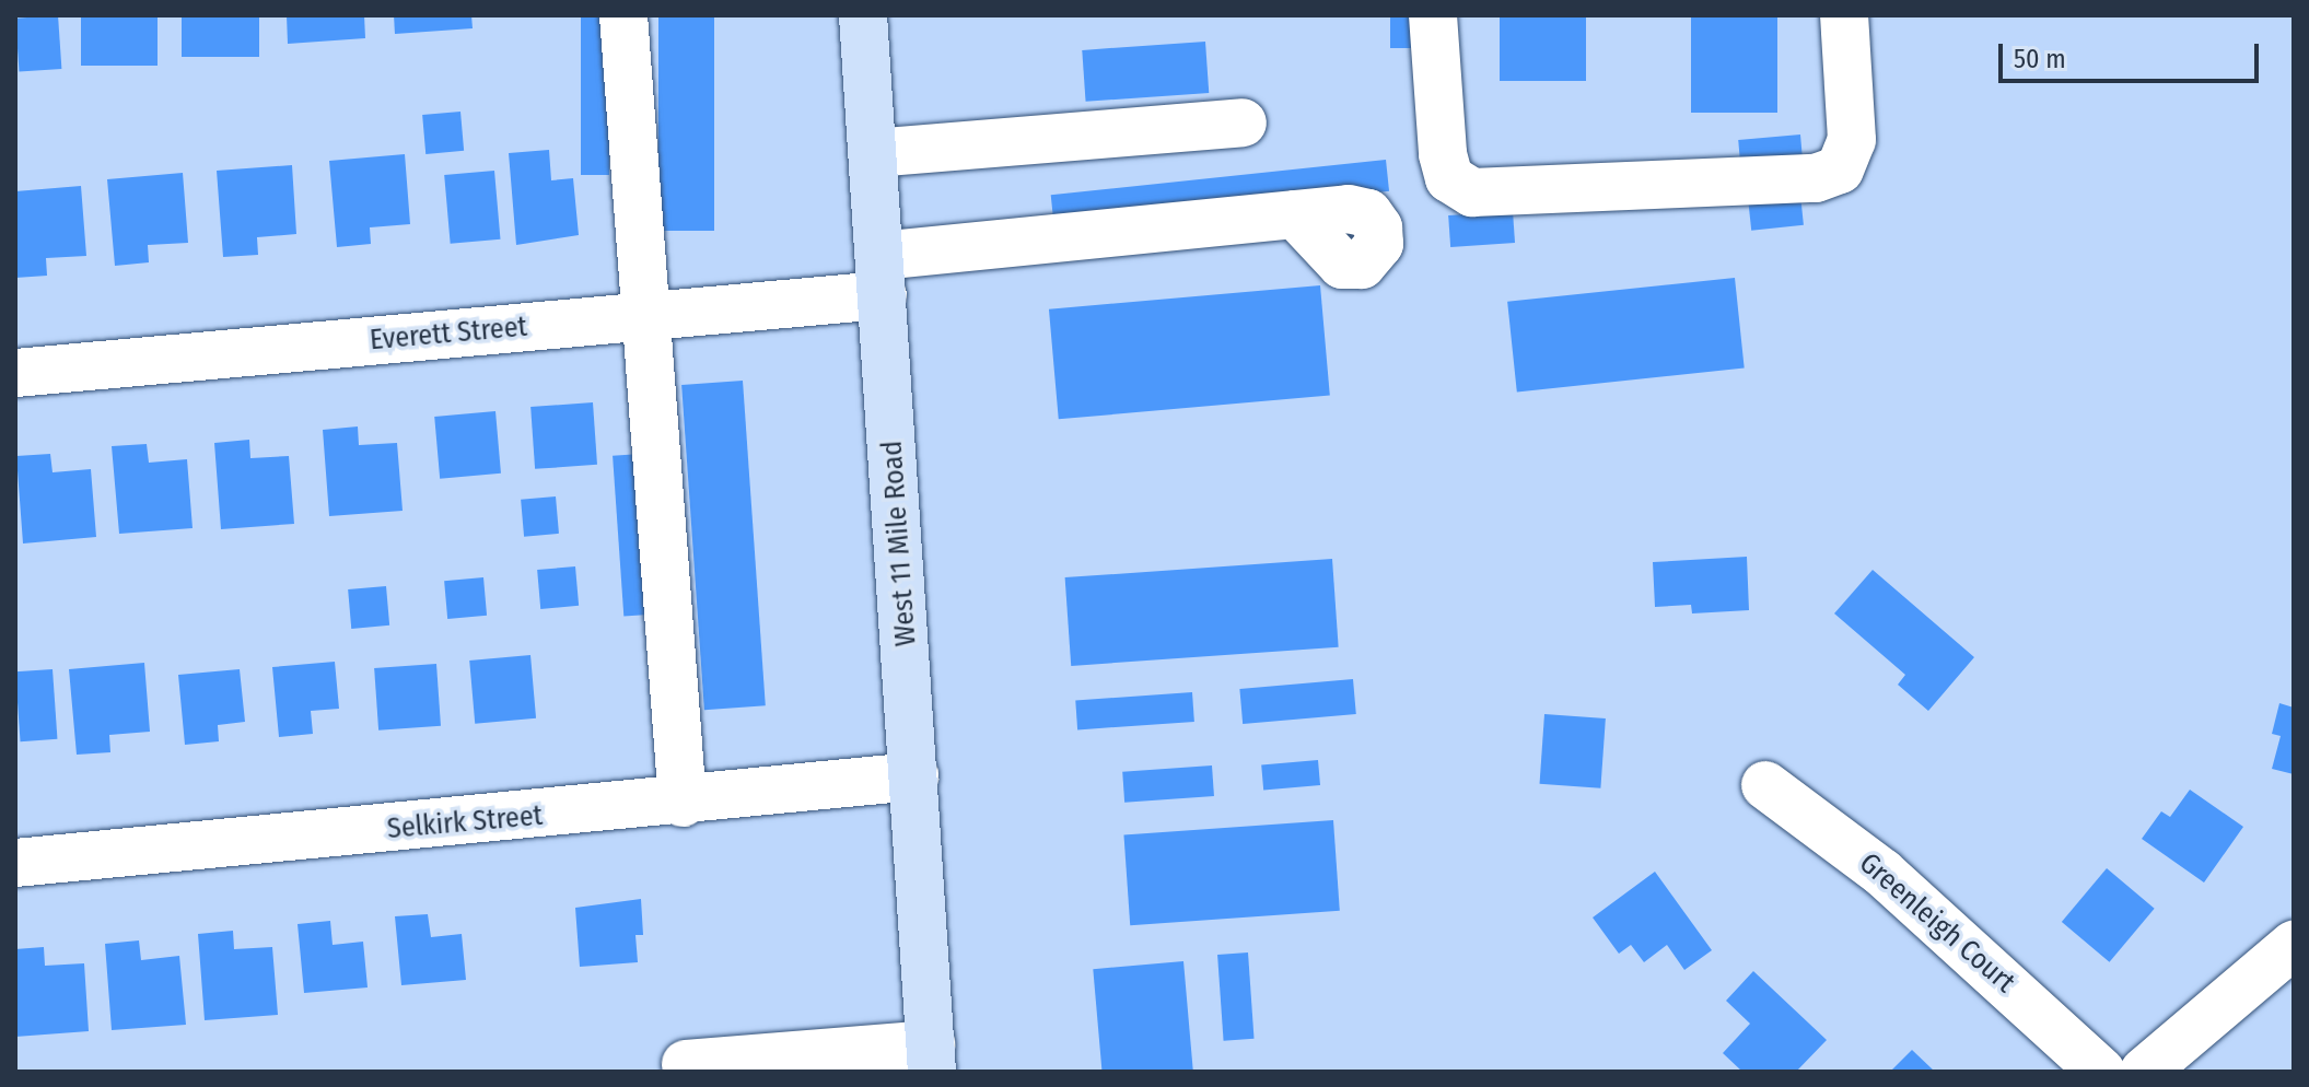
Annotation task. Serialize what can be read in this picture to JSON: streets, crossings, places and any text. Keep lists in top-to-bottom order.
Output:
{
  "streets": {
    "main road": ["West 11 Mile Road"],
    "street": ["Everett Street", "Selkirk Street", "Greenleigh Court"]
  },
  "crossings": [
    ["Everett Street", "West 11 Mile Road"],
    ["West 11 Mile Road", "Selkirk Street"]
  ],
  "scale_bar": "50 m"
}
